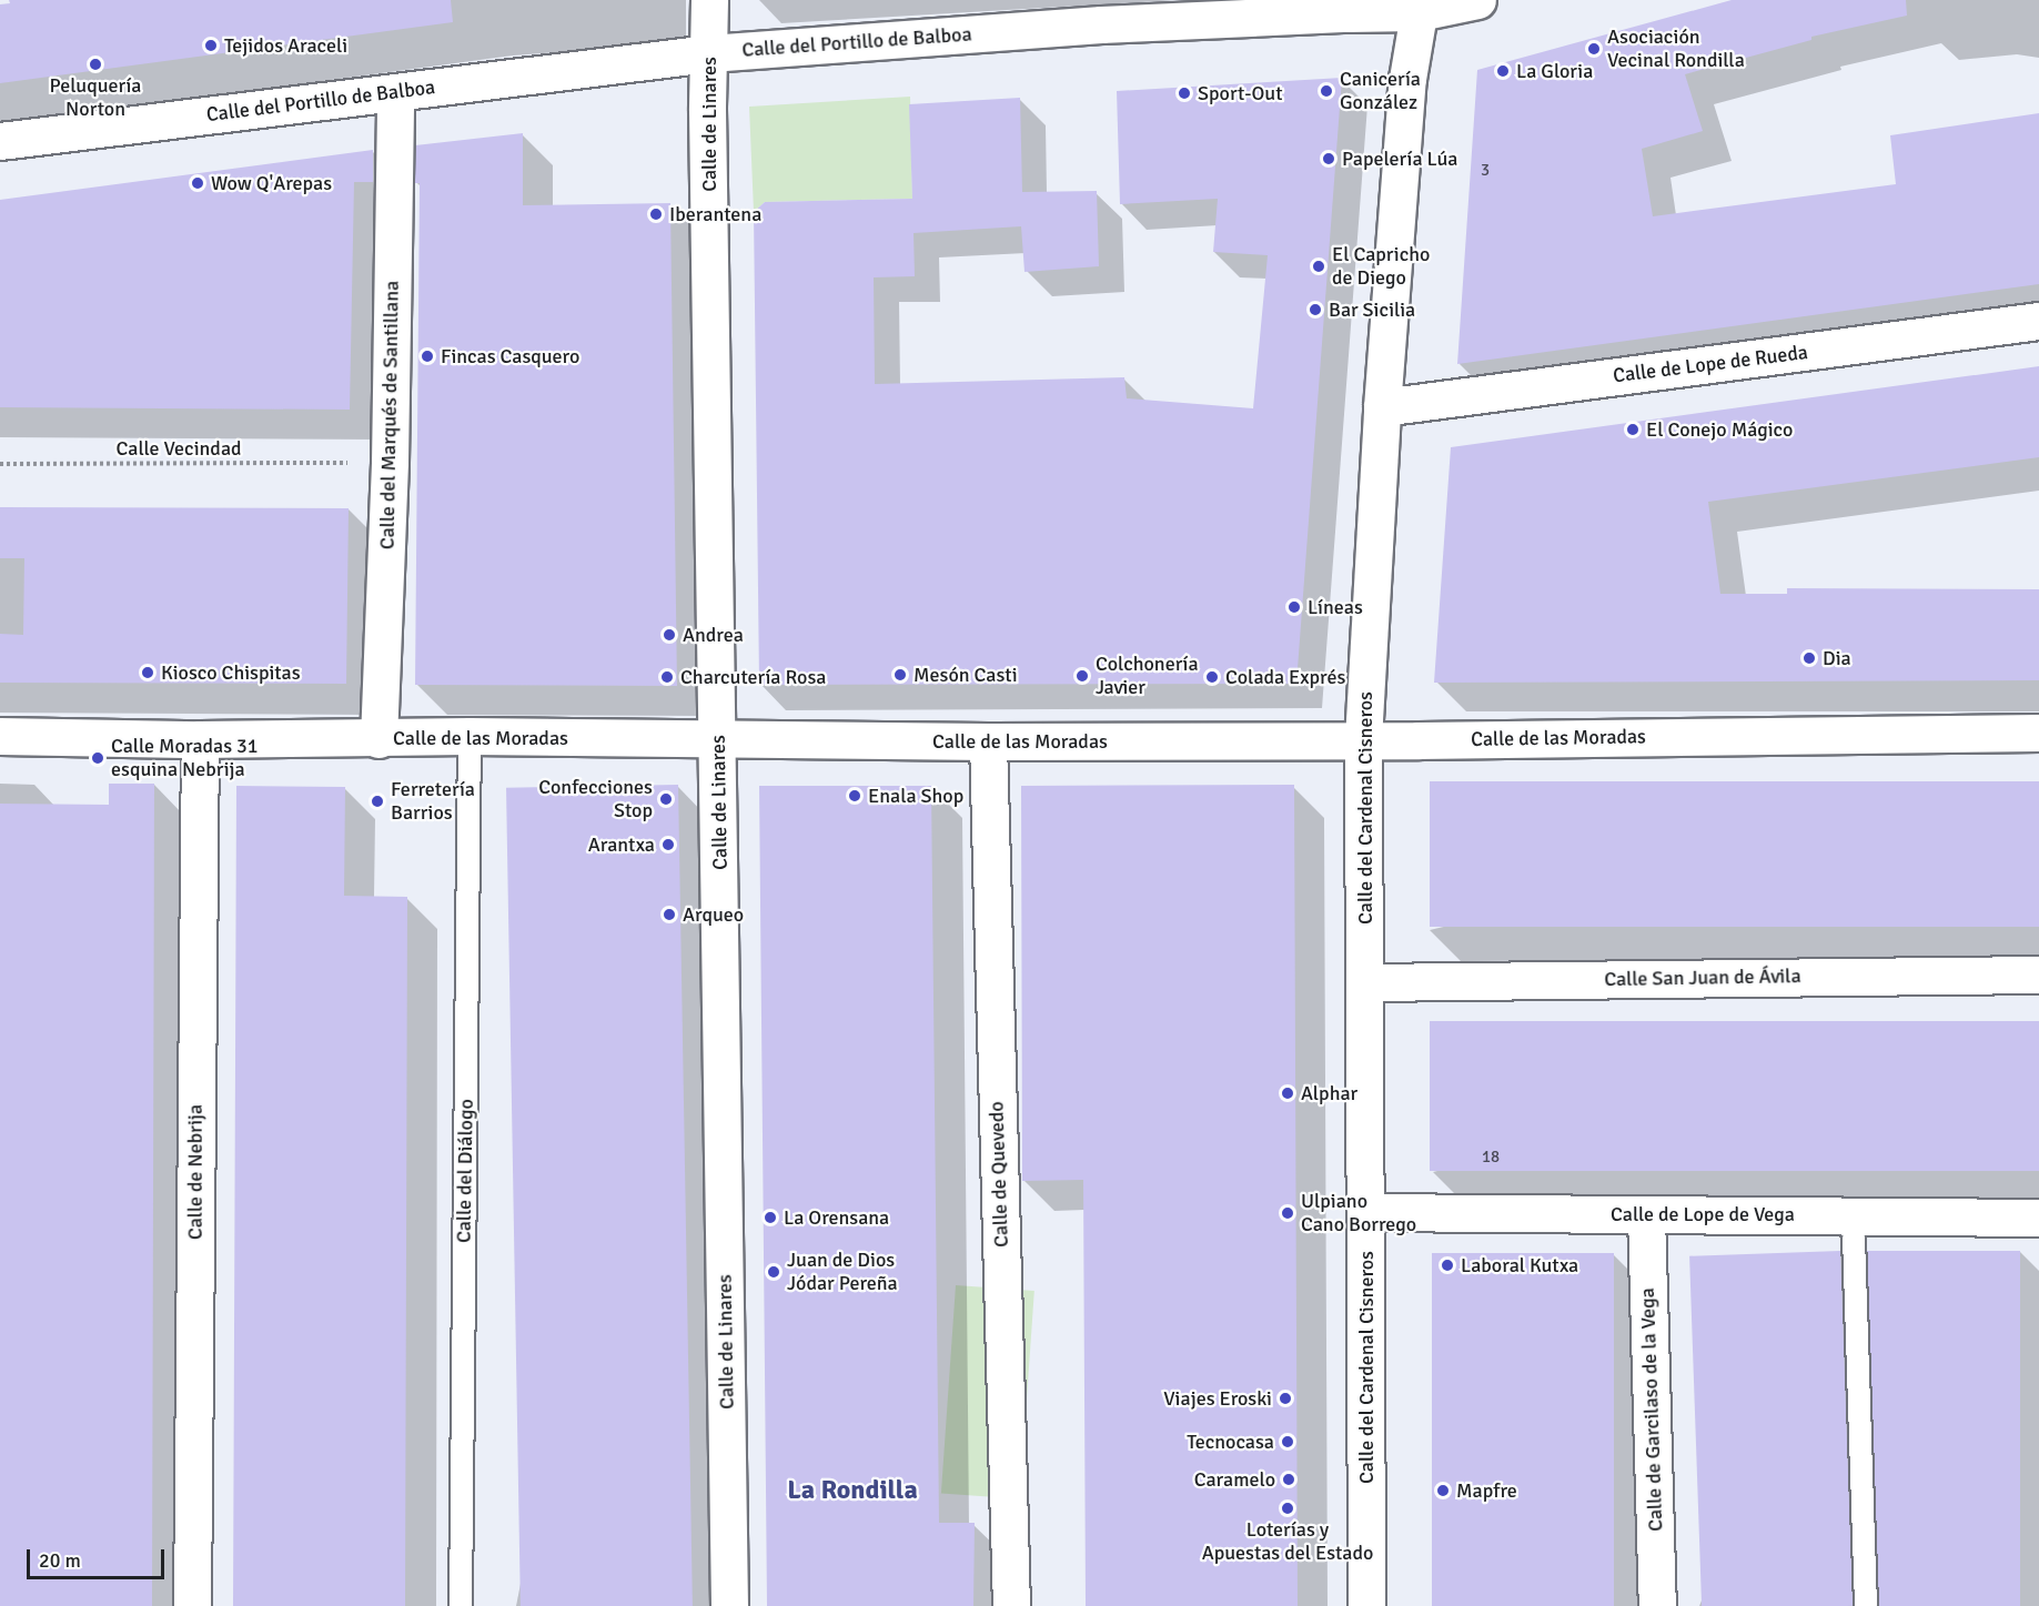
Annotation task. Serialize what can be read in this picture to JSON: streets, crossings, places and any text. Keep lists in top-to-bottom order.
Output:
{
  "streets": {
    "street": [
      "Calle del Portillo de Balboa",
      "Calle de Linares",
      "Calle de Lope de Rueda",
      "Calle del Marqués de Santillana",
      "Calle de las Moradas",
      "Calle del Cardenal Cisneros",
      "Calle San Juan de Ávila",
      "Calle de Nebrija",
      "Calle de Quevedo",
      "Calle de Lope de Vega",
      "Calle de Garcilaso de la Vega"
    ],
    "lane": ["Calle del Diálogo"],
    "path": ["Calle Vecindad"]
  },
  "crossings": [
    ["Calle del Portillo de Balboa", "Calle de Linares"],
    ["Calle del Portillo de Balboa", "Calle del Marqués de Santillana"],
    ["Calle del Portillo de Balboa", "Calle del Cardenal Cisneros"],
    ["Calle de Linares", "Calle de las Moradas"],
    ["Calle de Lope de Rueda", "Calle del Cardenal Cisneros"],
    ["Calle del Marqués de Santillana", "Calle de las Moradas"],
    ["Calle de las Moradas", "Calle del Cardenal Cisneros"],
    ["Calle de las Moradas", "Calle del Diálogo"],
    ["Calle de las Moradas", "Calle de Nebrija"],
    ["Calle de las Moradas", "Calle de Quevedo"],
    ["Calle del Cardenal Cisneros", "Calle San Juan de Ávila"],
    ["Calle del Cardenal Cisneros", "Calle de Lope de Vega"],
    ["Calle de Lope de Vega", "Calle de Garcilaso de la Vega"]
  ],
  "districts": ["La Rondilla"],
  "places": [
    "Tejidos Araceli",
    "Asociación Vecinal Rondilla",
    "Peluquería Norton",
    "La Gloria",
    "Canicería González",
    "Sport-Out",
    "Papelería Lúa",
    "Wow Q'Arepas",
    "Iberantena",
    "El Capricho de Diego",
    "Bar Sicilia",
    "Fincas Casquero",
    "El Conejo Mágico",
    "Líneas",
    "Andrea",
    "Dia",
    "Kiosco Chispitas",
    "Mesón Casti",
    "Colchonería Javier",
    "Charcutería Rosa",
    "Colada Exprés",
    "Calle Moradas 31 esquina Nebrija",
    "Enala Shop",
    "Confecciones Stop",
    "Ferretería Barrios",
    "Arantxa",
    "Arqueo",
    "Alphar",
    "Ulpiano Cano Borrego",
    "La Orensana",
    "Laboral Kutxa",
    "Juan de Dios Jódar Pereña",
    "Viajes Eroski",
    "Tecnocasa",
    "Caramelo",
    "Mapfre",
    "Loterías y Apuestas del Estado"
  ],
  "house_numbers": ["3", "18"],
  "scale_bar": "20 m"
}
